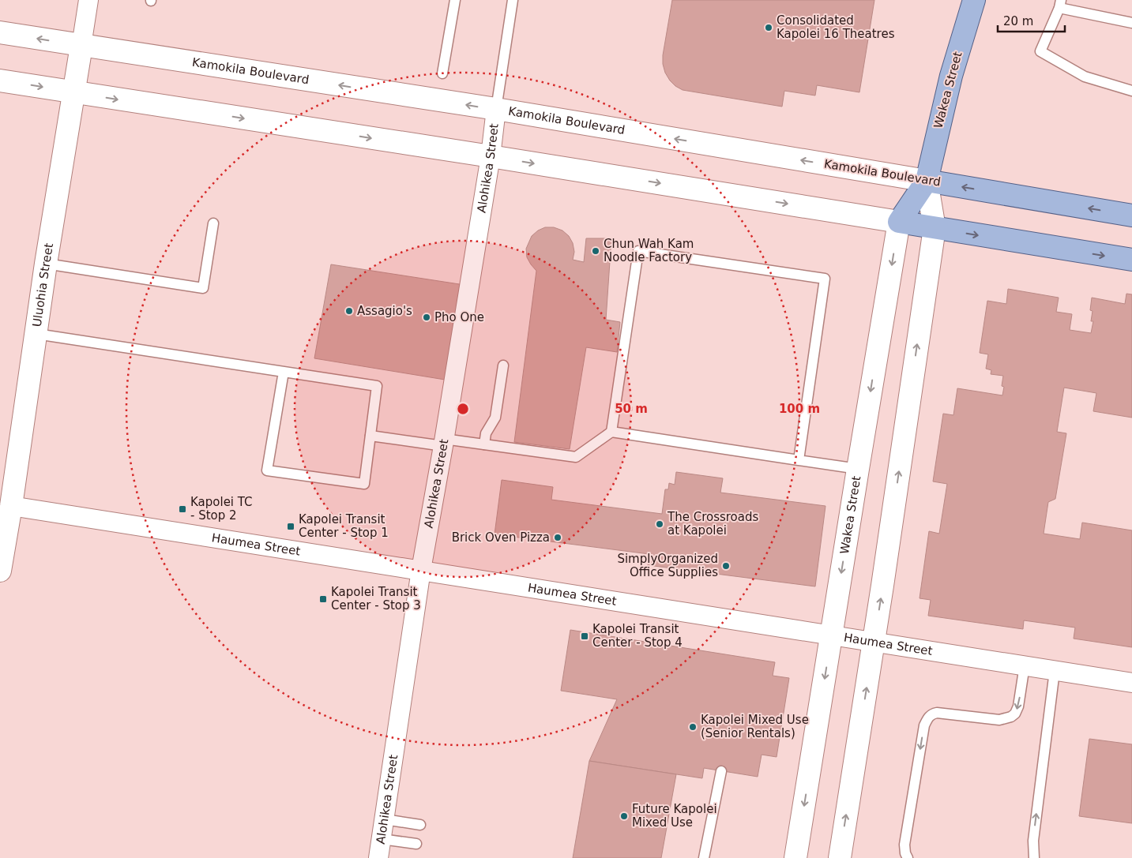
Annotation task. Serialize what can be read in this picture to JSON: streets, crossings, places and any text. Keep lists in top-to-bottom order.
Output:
{
  "streets": {
    "main road": ["Kamokila Boulevard", "Wakea Street", "Uluohia Street"],
    "street": ["Alohikea Street", "Haumea Street"]
  },
  "crossings": [
    ["Kamokila Boulevard", "Wakea Street"],
    ["Kamokila Boulevard", "Alohikea Street"],
    ["Kamokila Boulevard", "Uluohia Street"],
    ["Wakea Street", "Haumea Street"],
    ["Alohikea Street", "Haumea Street"],
    ["Uluohia Street", "Haumea Street"]
  ],
  "places": {
    "other": [
      "Consolidated Kapolei 16 Theatres",
      "Chun Wah Kam Noodle Factory",
      "Assagio's",
      "Pho One",
      "The Crossroads at Kapolei",
      "Brick Oven Pizza",
      "SimplyOrganized Office Supplies",
      "Kapolei Mixed Use (Senior Rentals)",
      "Future Kapolei Mixed Use"
    ],
    "transit": [
      "Kapolei TC - Stop 2",
      "Kapolei Transit Center - Stop 1",
      "Kapolei Transit Center - Stop 3",
      "Kapolei Transit Center - Stop 4"
    ]
  },
  "scale_bar": "20 m",
  "rings": ["50 m", "100 m"]
}
